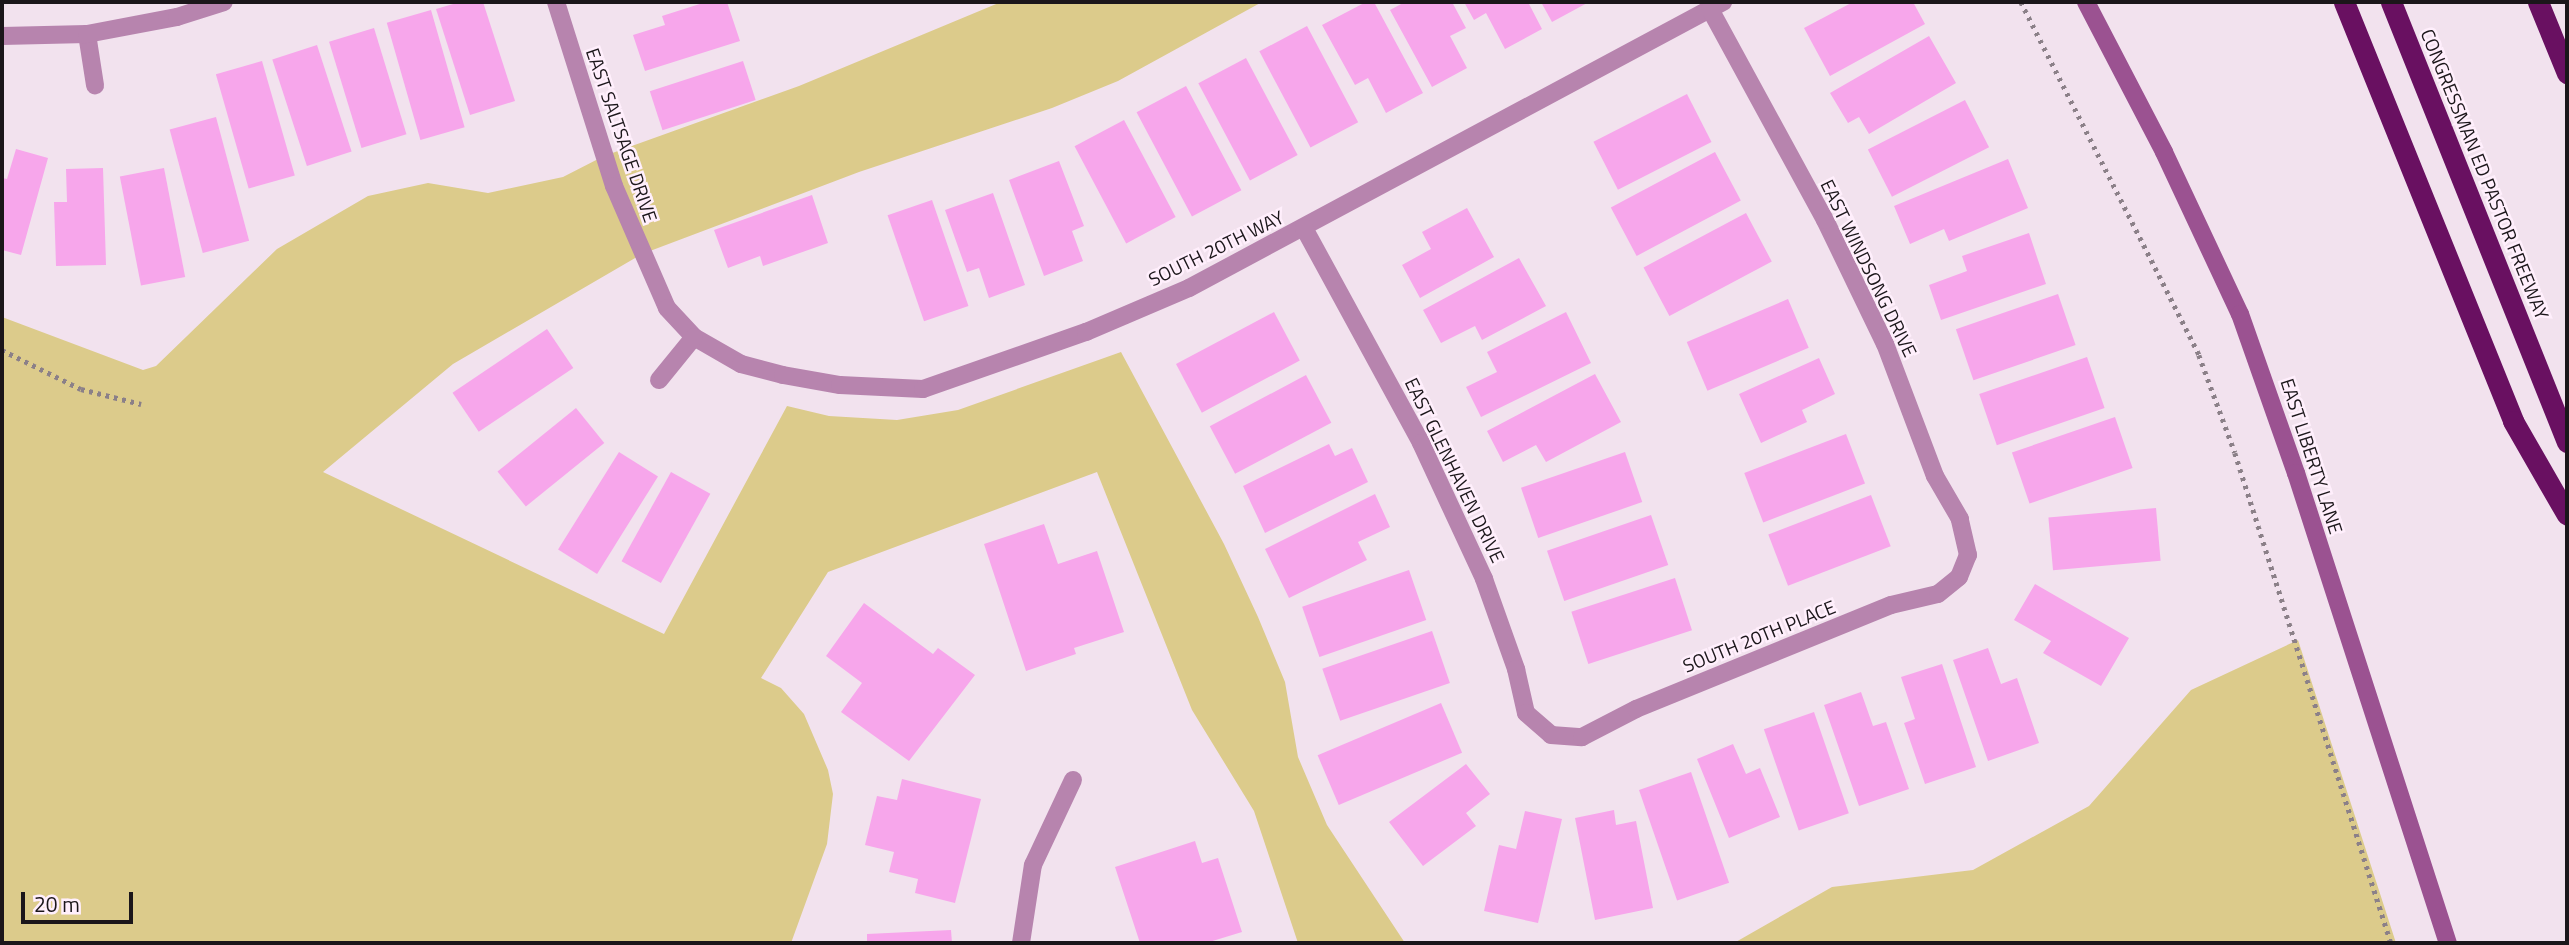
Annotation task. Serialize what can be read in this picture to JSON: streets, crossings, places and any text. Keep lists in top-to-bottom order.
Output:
{
  "streets": {
    "highway": ["CONGRESSMAN ED PASTOR FREEWAY"],
    "street": [
      "EAST SALTSAGE DRIVE",
      "SOUTH 20TH WAY",
      "EAST WINDSONG DRIVE",
      "EAST LIBERTY LANE",
      "EAST GLENHAVEN DRIVE",
      "SOUTH 20TH PLACE"
    ]
  },
  "crossings": [
    ["EAST SALTSAGE DRIVE", "SOUTH 20TH WAY"],
    ["SOUTH 20TH WAY", "EAST WINDSONG DRIVE"],
    ["SOUTH 20TH WAY", "EAST GLENHAVEN DRIVE"],
    ["EAST WINDSONG DRIVE", "SOUTH 20TH PLACE"],
    ["EAST GLENHAVEN DRIVE", "SOUTH 20TH PLACE"]
  ],
  "scale_bar": "20 m"
}
